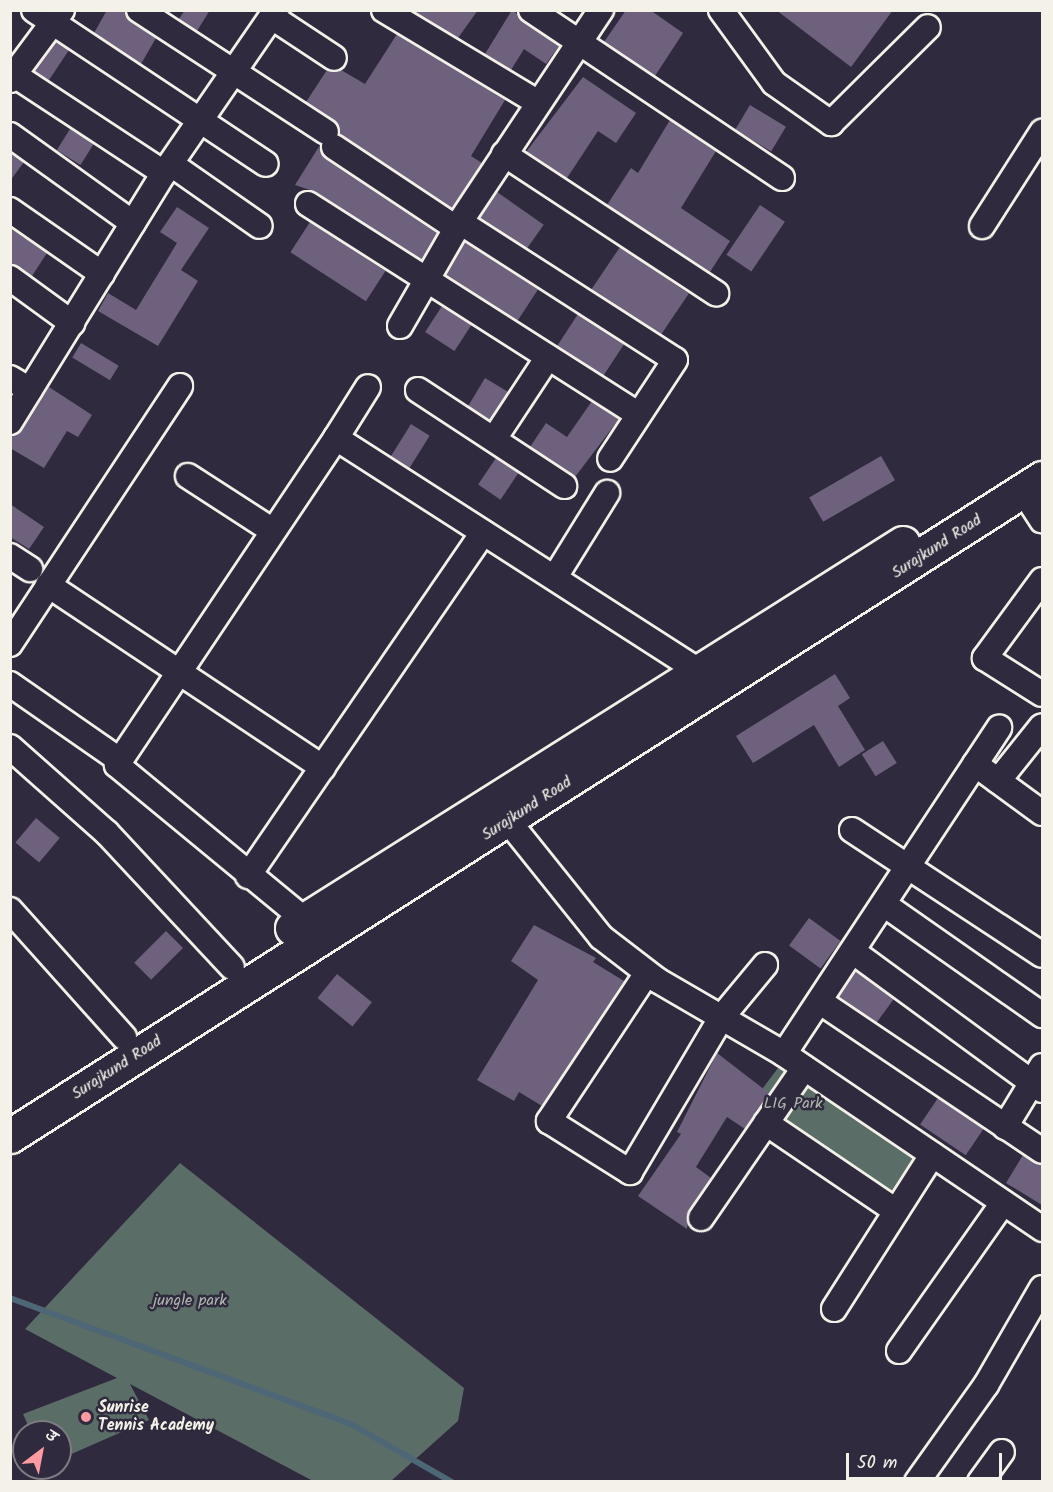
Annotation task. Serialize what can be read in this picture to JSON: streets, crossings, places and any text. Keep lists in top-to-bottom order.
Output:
{
  "streets": {
    "main road": ["Surajkund Road"]
  },
  "parks": ["LIG Park", "jungle park"],
  "places": ["Sunrise Tennis Academy"],
  "scale_bar": "50 m",
  "north": "top right"
}
